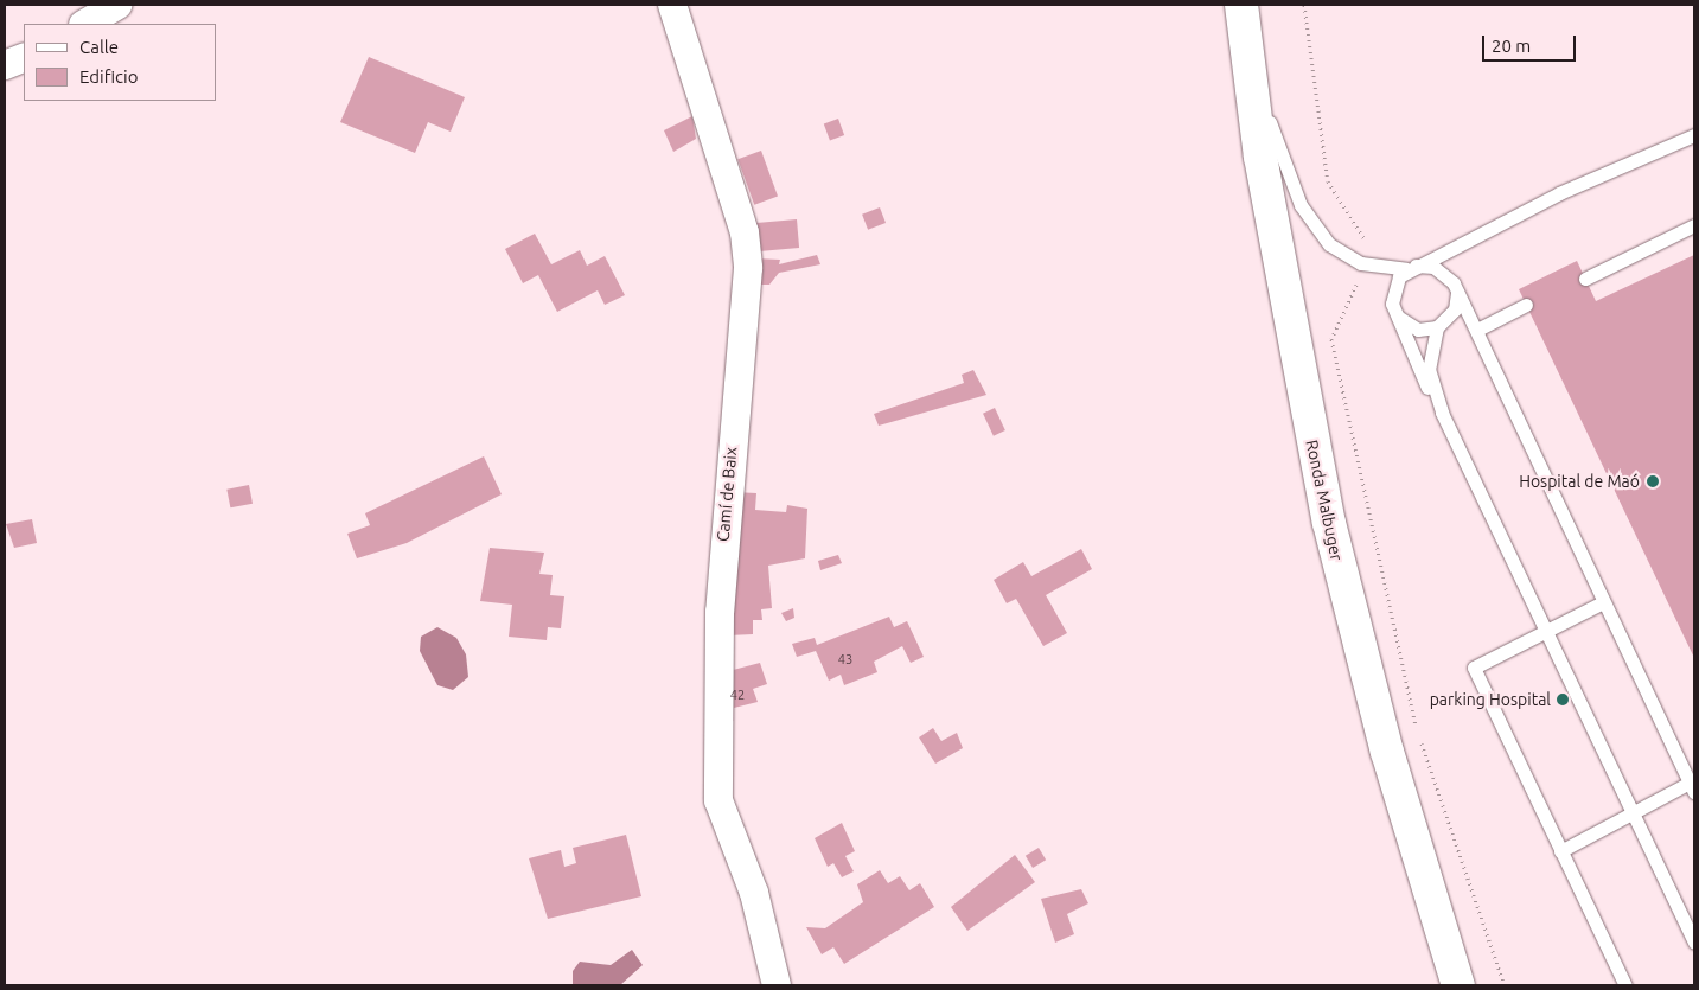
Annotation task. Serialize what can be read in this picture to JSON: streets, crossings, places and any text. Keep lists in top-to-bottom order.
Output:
{
  "streets": {
    "street": ["Camí de Baix", "Ronda Malbuger"]
  },
  "places": ["Hospital de Maó", "parking Hospital"],
  "house_numbers": ["43", "42"],
  "legend": ["Calle", "Edificio"],
  "scale_bar": "20 m"
}
